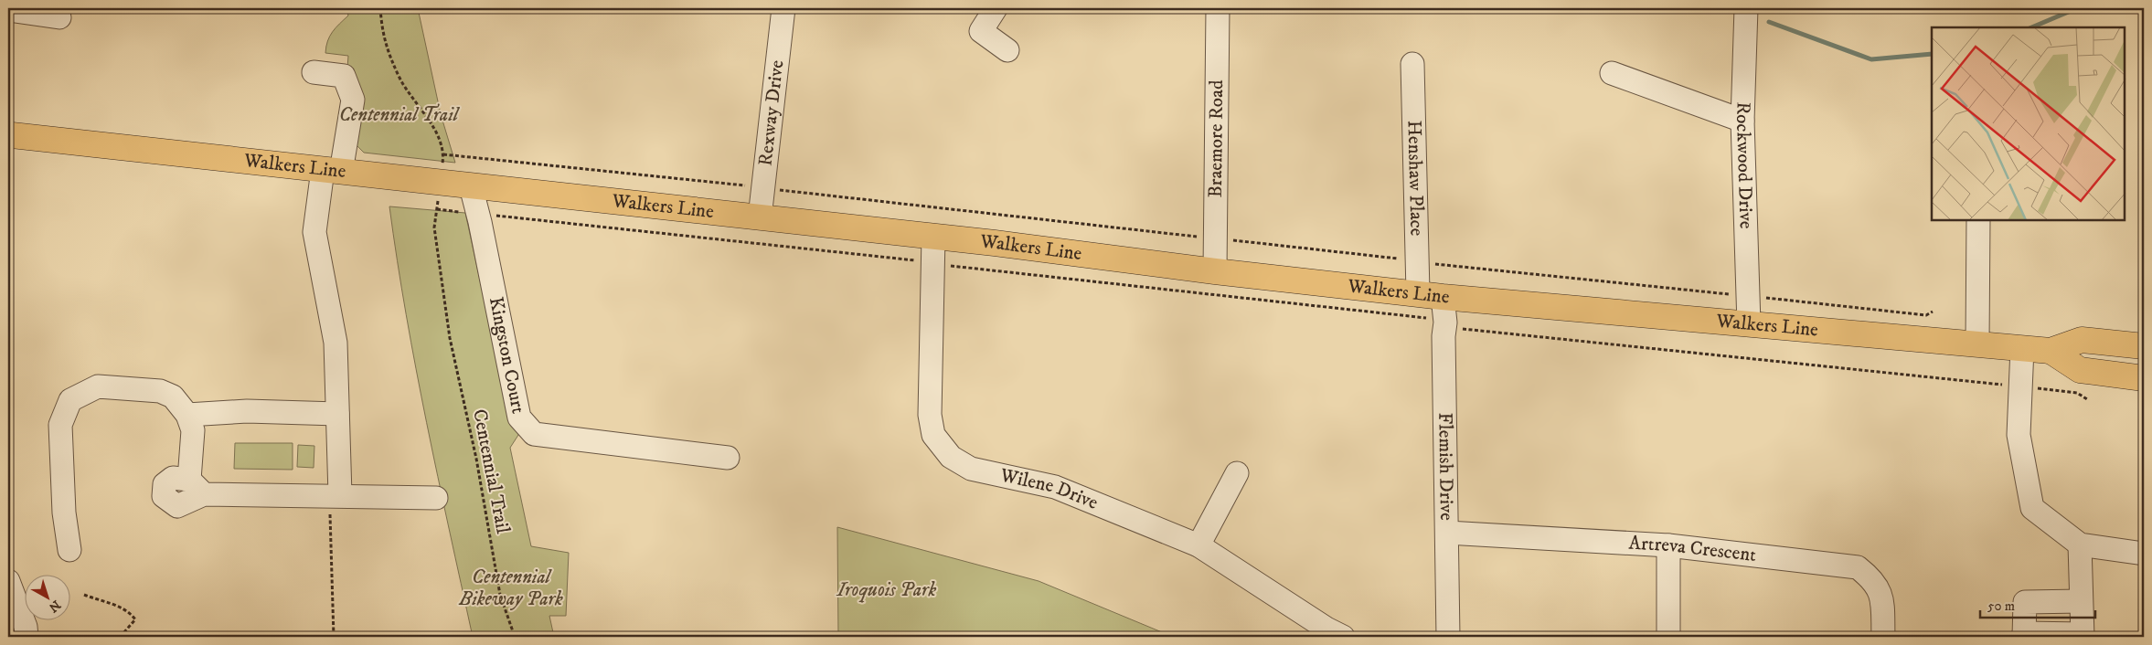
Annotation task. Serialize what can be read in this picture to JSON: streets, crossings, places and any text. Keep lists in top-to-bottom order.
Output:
{
  "streets": {
    "main road": ["Walkers Line"],
    "street": [
      "Rexway Drive",
      "Braemore Road",
      "Rockwood Drive",
      "Henshaw Place",
      "Kingston Court",
      "Flemish Drive",
      "Wilene Drive",
      "Artreva Crescent"
    ],
    "path": ["Centennial Trail"]
  },
  "crossings": [
    ["Rexway Drive", "Walkers Line"],
    ["Braemore Road", "Walkers Line"],
    ["Walkers Line", "Rockwood Drive"],
    ["Walkers Line", "Henshaw Place"],
    ["Walkers Line", "Kingston Court"],
    ["Walkers Line", "Flemish Drive"],
    ["Walkers Line", "Wilene Drive"],
    ["Flemish Drive", "Artreva Crescent"]
  ],
  "parks": ["Centennial Trail", "Centennial Bikeway Park", "Iroquois Park"],
  "scale_bar": "50 m",
  "north": "bottom right"
}
